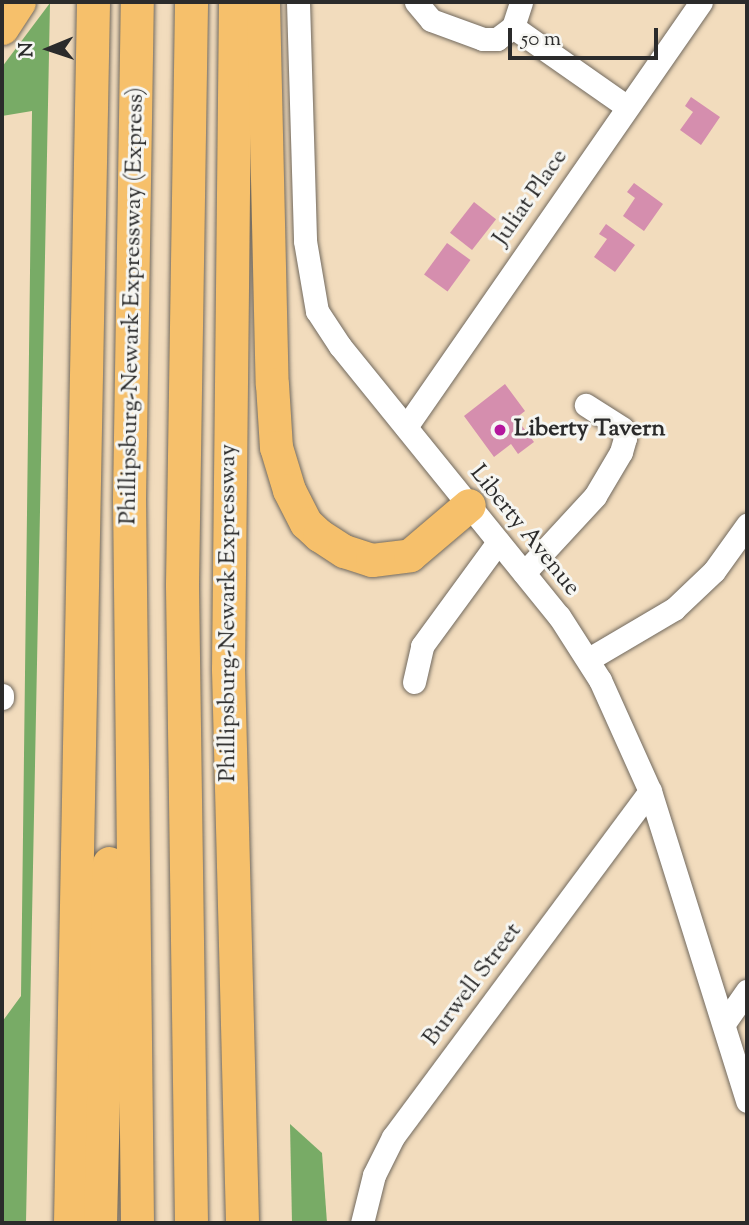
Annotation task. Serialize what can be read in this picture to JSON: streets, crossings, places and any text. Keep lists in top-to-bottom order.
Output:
{
  "streets": {
    "highway": ["Phillipsburg-Newark Expressway (Express)", "Phillipsburg-Newark Expressway"],
    "street": ["Juliat Place", "Liberty Avenue", "Burwell Street"]
  },
  "crossings": [
    ["Juliat Place", "Liberty Avenue"],
    ["Liberty Avenue", "Burwell Street"]
  ],
  "places": ["Liberty Tavern"],
  "scale_bar": "50 m",
  "north": "left"
}
